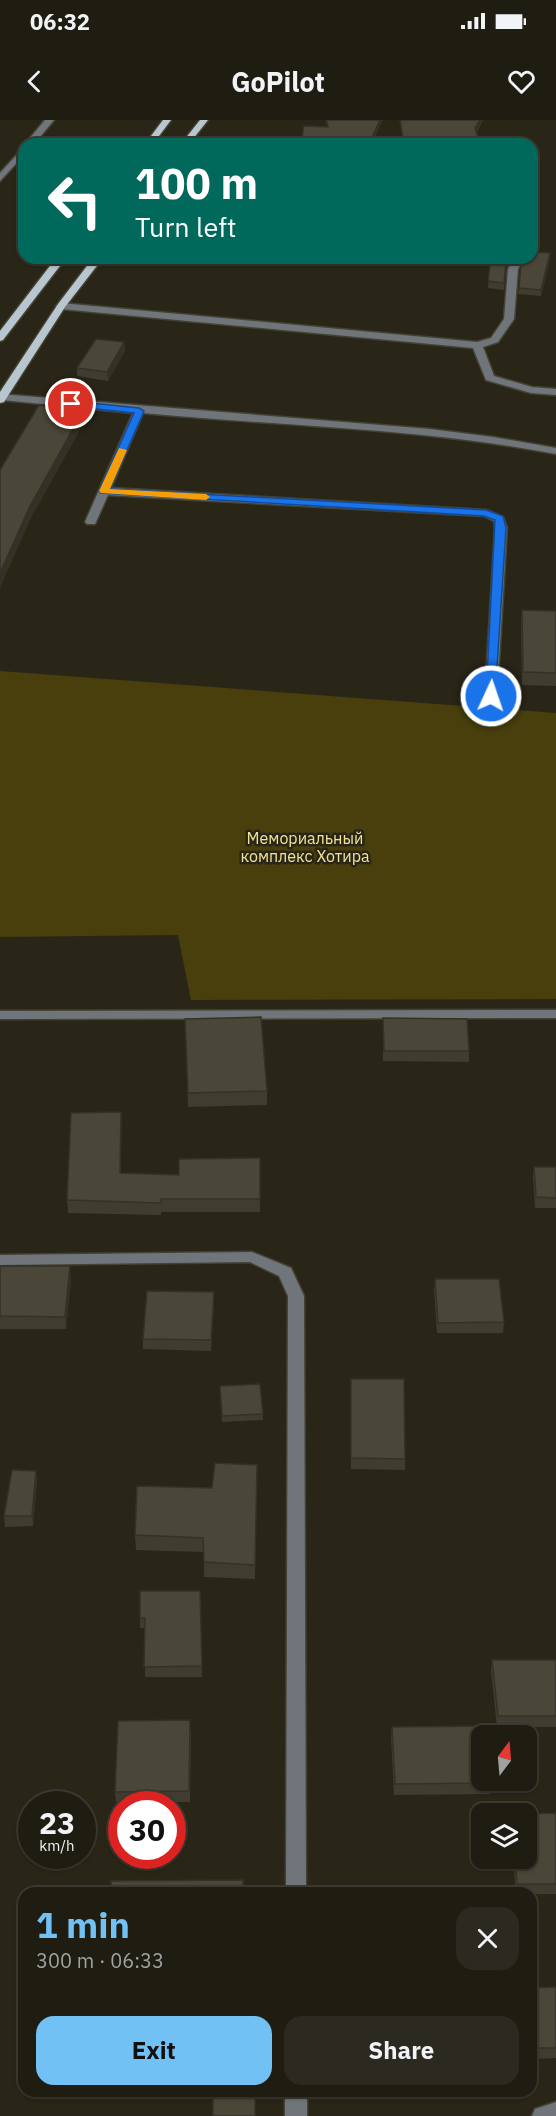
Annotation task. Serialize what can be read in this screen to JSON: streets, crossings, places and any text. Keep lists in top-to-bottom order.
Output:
{
  "parks": ["Мемориальный комплекс Хотира"],
  "north": "top",
  "page": {
    "status": "06:32",
    "header": "GoPilot",
    "turn": ["100 m", "Turn left"],
    "speed": "23 km/h",
    "limit": "30",
    "heading": ["1 min", "300 m · 06:33"],
    "buttons": ["Exit", "Share"]
  }
}
